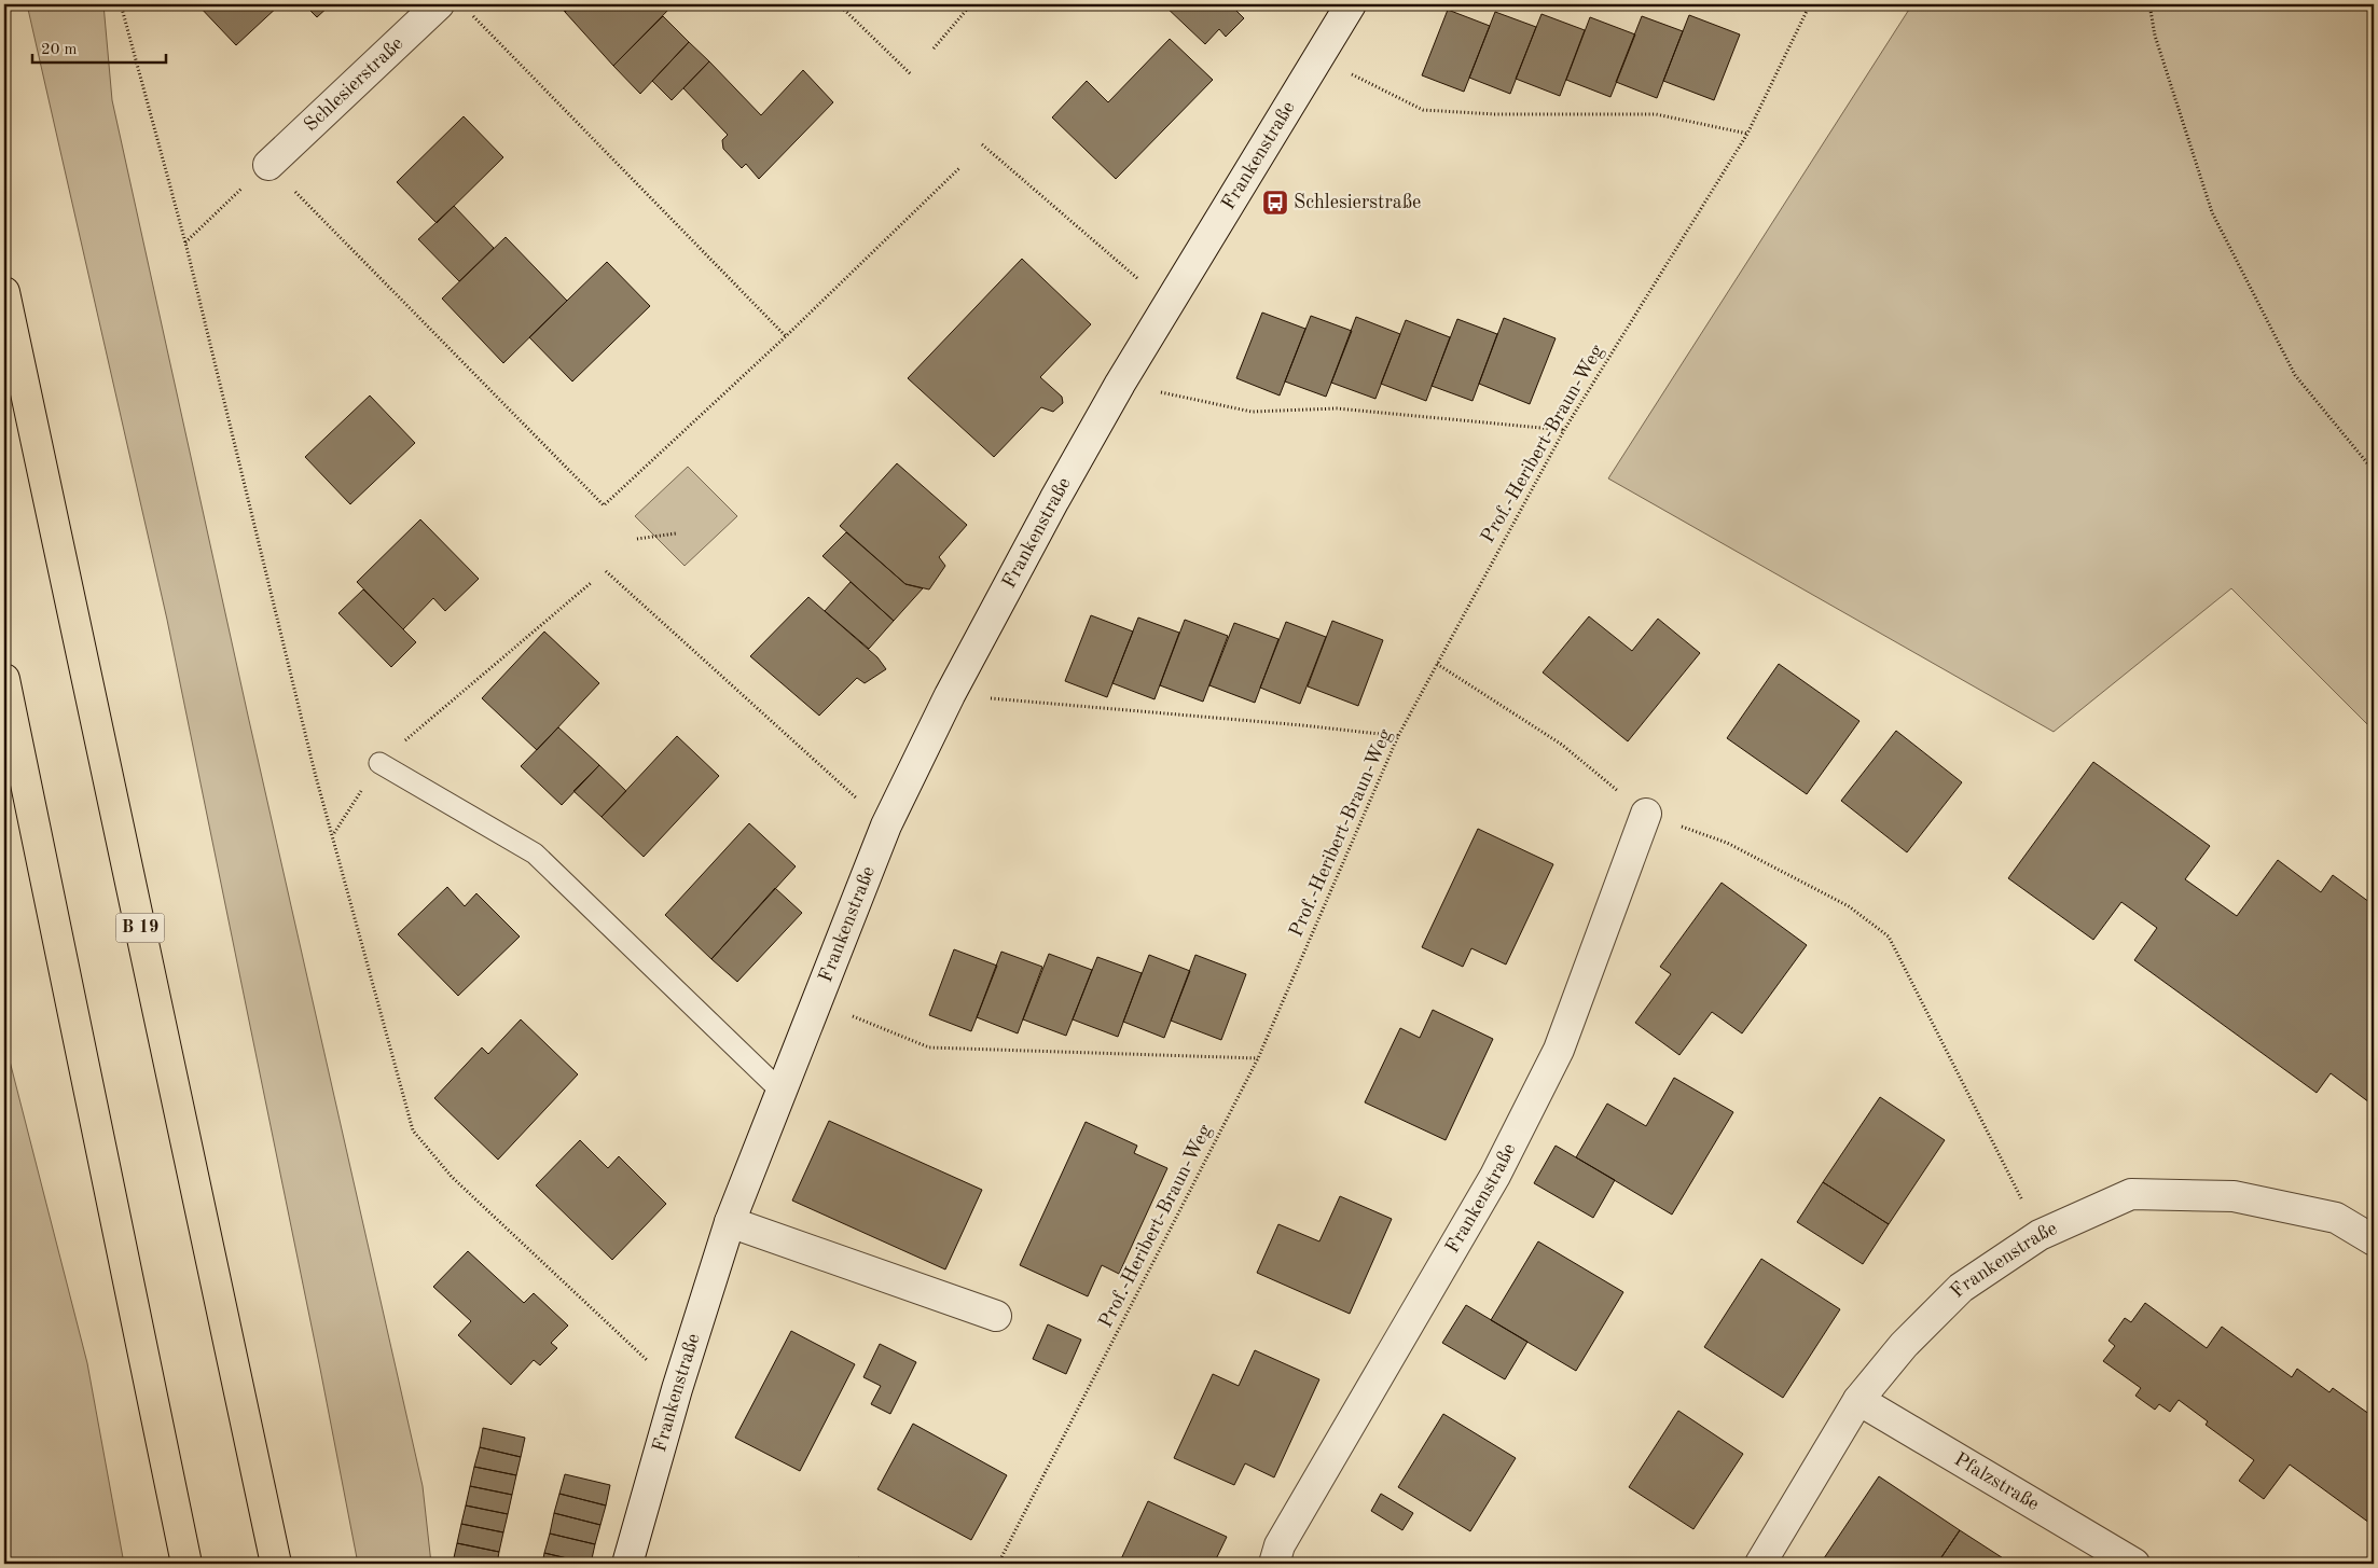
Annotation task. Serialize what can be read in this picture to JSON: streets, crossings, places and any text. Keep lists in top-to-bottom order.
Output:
{
  "streets": {
    "highway": ["B 19"],
    "street": ["Schlesierstraße", "Frankenstraße", "Pfalzstraße"],
    "path": ["Prof.-Heribert-Braun-Weg"]
  },
  "crossings": [
    ["Frankenstraße", "Pfalzstraße"]
  ],
  "places": {
    "bus stop": ["Schlesierstraße"]
  },
  "scale_bar": "20 m"
}
